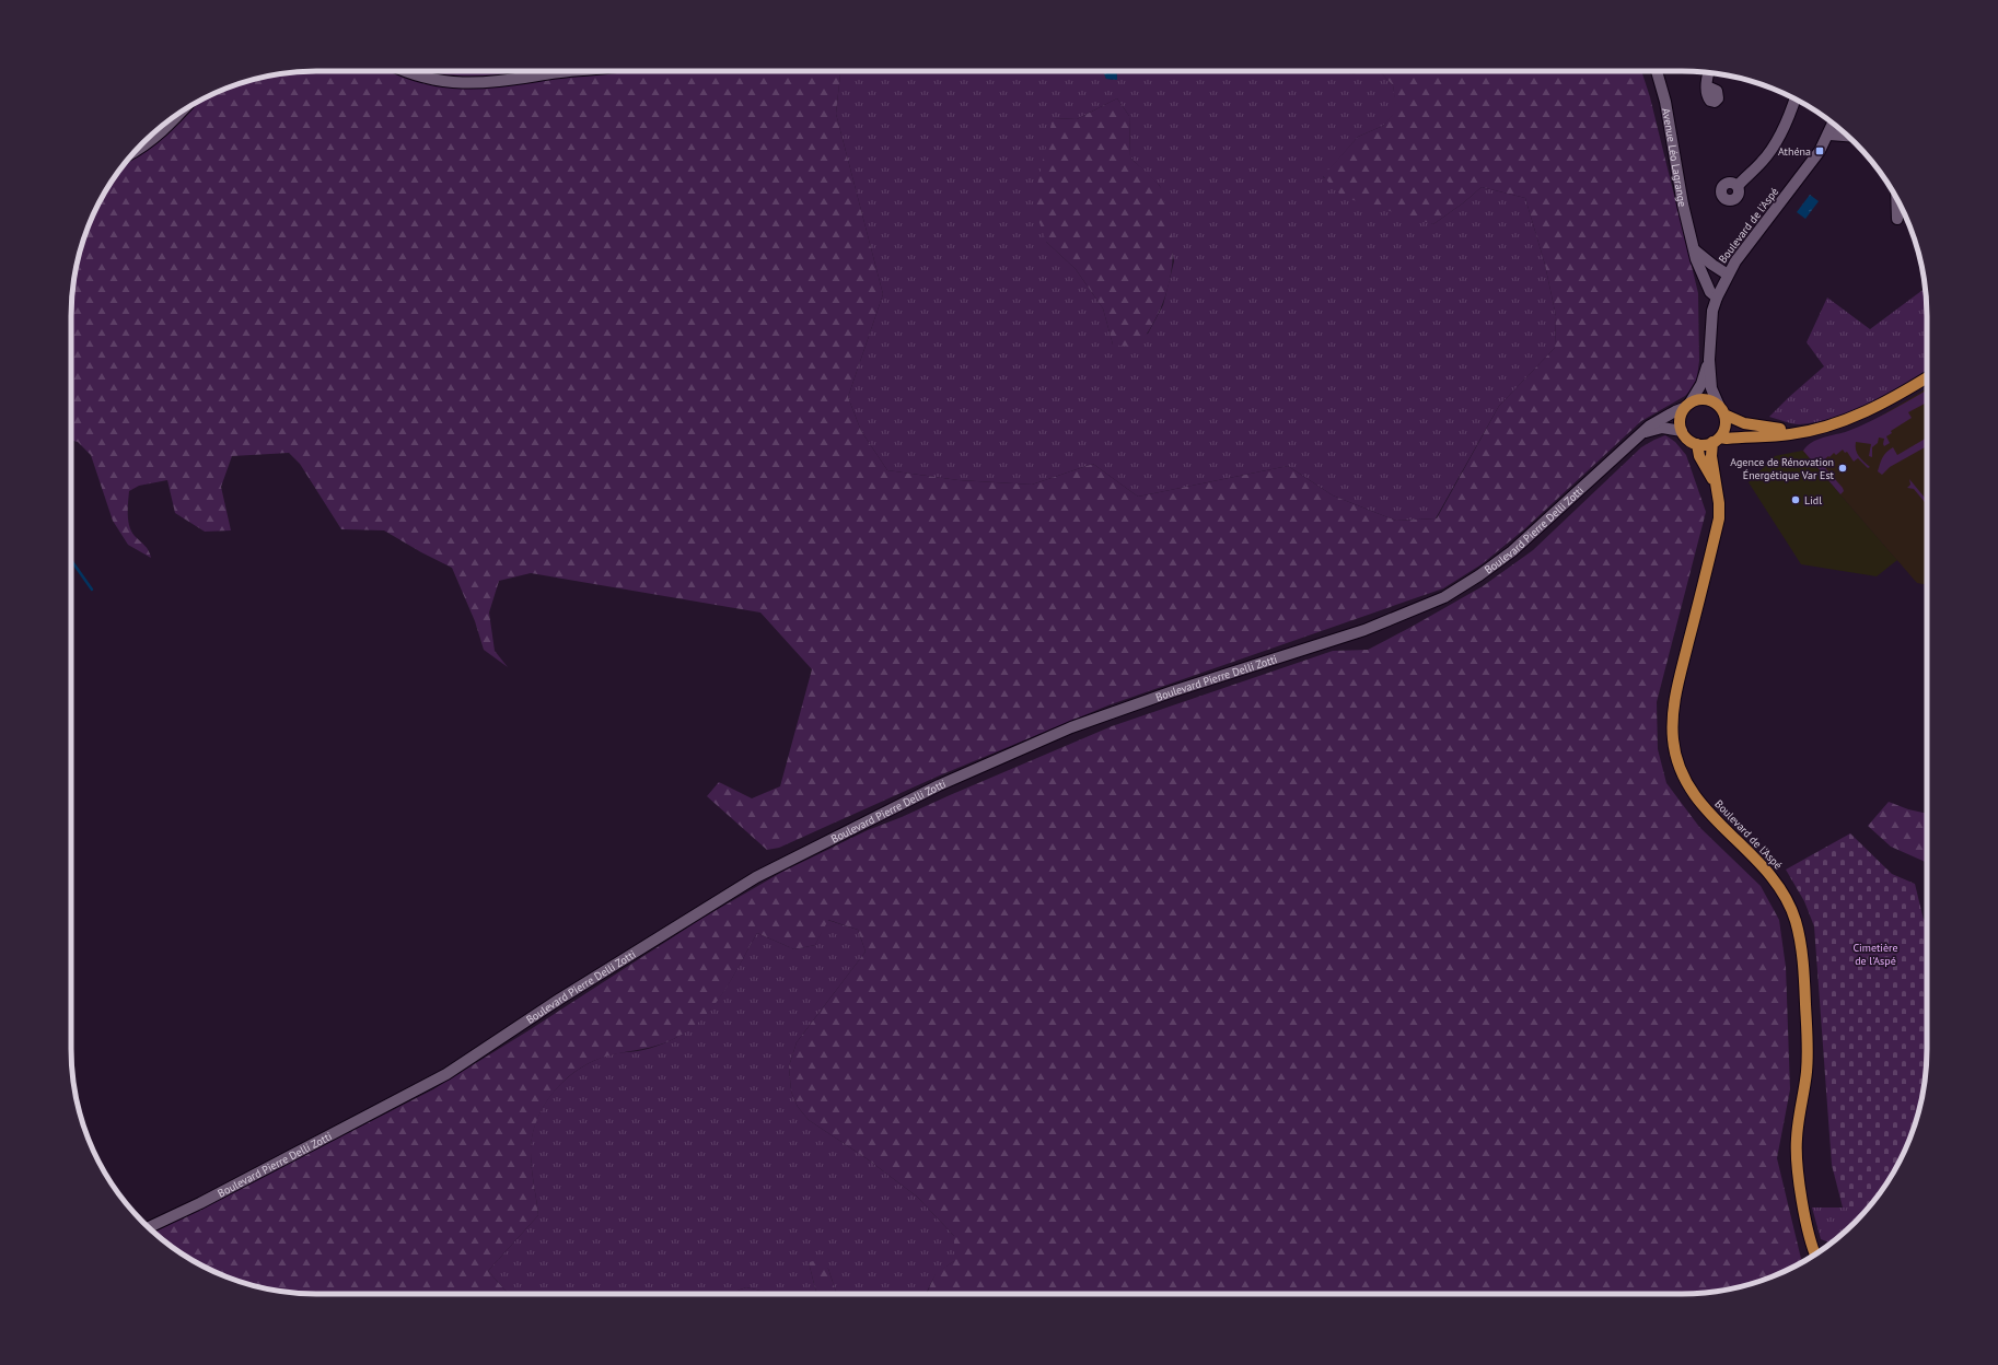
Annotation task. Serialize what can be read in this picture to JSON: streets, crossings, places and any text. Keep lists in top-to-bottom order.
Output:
{
  "streets": {
    "main road": ["Boulevard de l'Aspé"],
    "street": ["Avenue Léo Lagrange", "Boulevard Pierre Delli Zotti"]
  },
  "crossings": [
    ["Avenue Léo Lagrange", "Boulevard de l'Aspé"],
    ["Boulevard de l'Aspé", "Boulevard Pierre Delli Zotti"]
  ],
  "parks": ["Cimetière de l'Aspé"],
  "places": {
    "transit": ["Athéna"],
    "other": ["Agence de Rénovation Énergétique Var Est", "Lidl"]
  }
}
